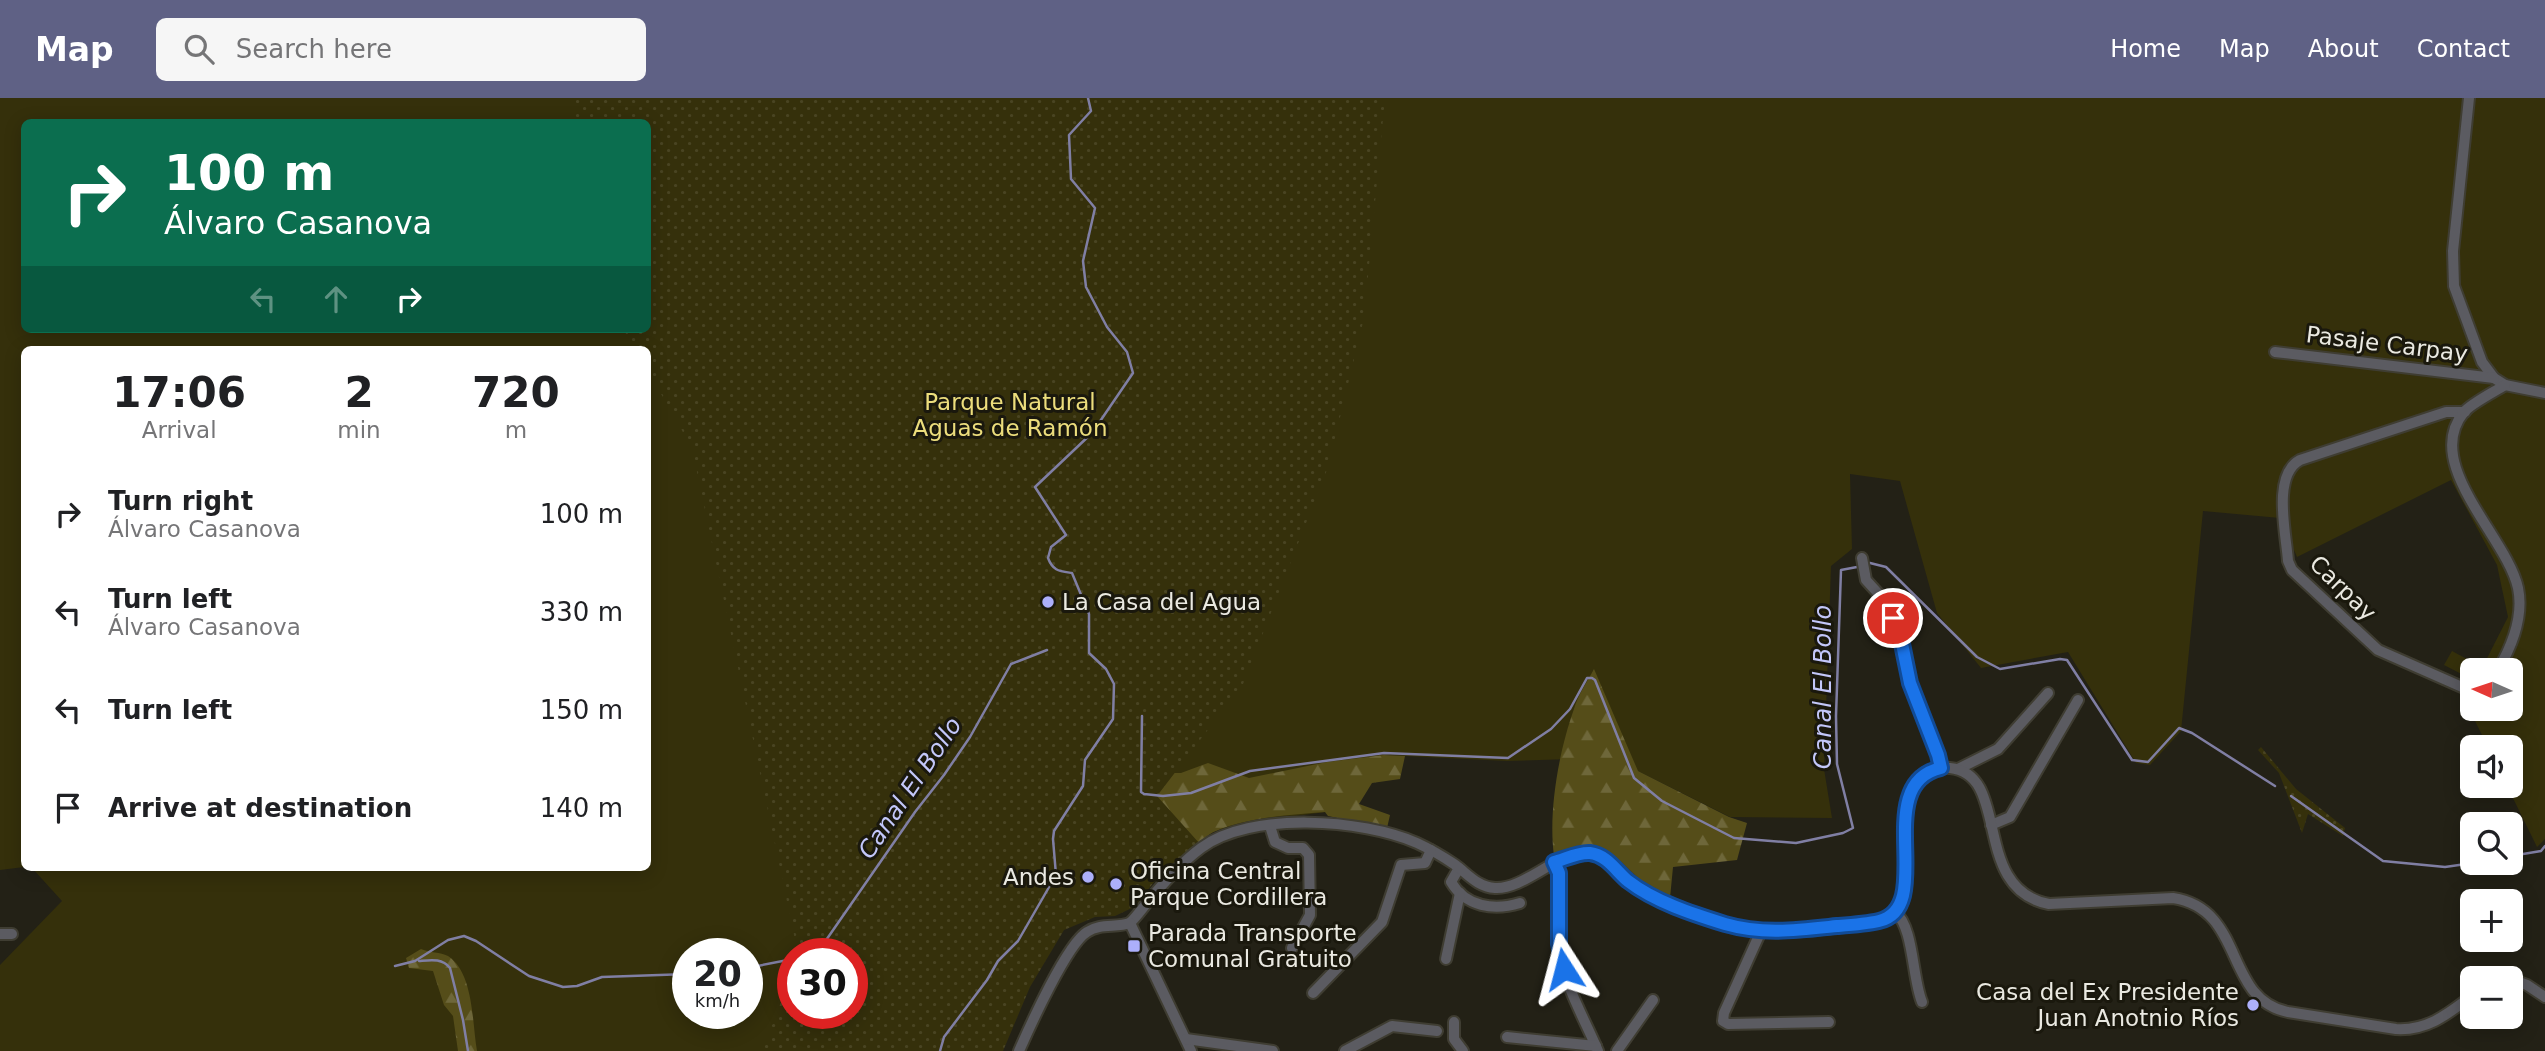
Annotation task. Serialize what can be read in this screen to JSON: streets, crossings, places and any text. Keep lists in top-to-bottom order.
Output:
{
  "streets": {
    "street": ["Pasaje Carpay", "Carpay"]
  },
  "water": ["Canal El Bollo"],
  "parks": ["Parque Natural Aguas de Ramón"],
  "places": {
    "other": [
      "La Casa del Agua",
      "Andes",
      "Oficina Central Parque Cordillera",
      "Casa del Ex Presidente Juan Anotnio Ríos"
    ],
    "transit": ["Parada Transporte Comunal Gratuito"]
  },
  "north": "left",
  "page": {
    "header": "Map",
    "search": "Search here",
    "nav": [
      "Home",
      "Map",
      "About",
      "Contact"
    ],
    "turn": ["100 m", "Álvaro Casanova"],
    "eta": [
      "17:06",
      "Arrival",
      "2",
      "min",
      "720",
      "m"
    ],
    "list": [
      {
        "name": "Turn right",
        "note": "Álvaro Casanova",
        "value": "100 m"
      },
      {
        "name": "Turn left",
        "note": "Álvaro Casanova",
        "value": "330 m"
      },
      {
        "name": "Turn left",
        "value": "150 m"
      },
      {
        "name": "Arrive at destination",
        "value": "140 m"
      }
    ],
    "map_buttons": ["+", "−"],
    "speed": "20 km/h",
    "limit": "30"
  }
}
